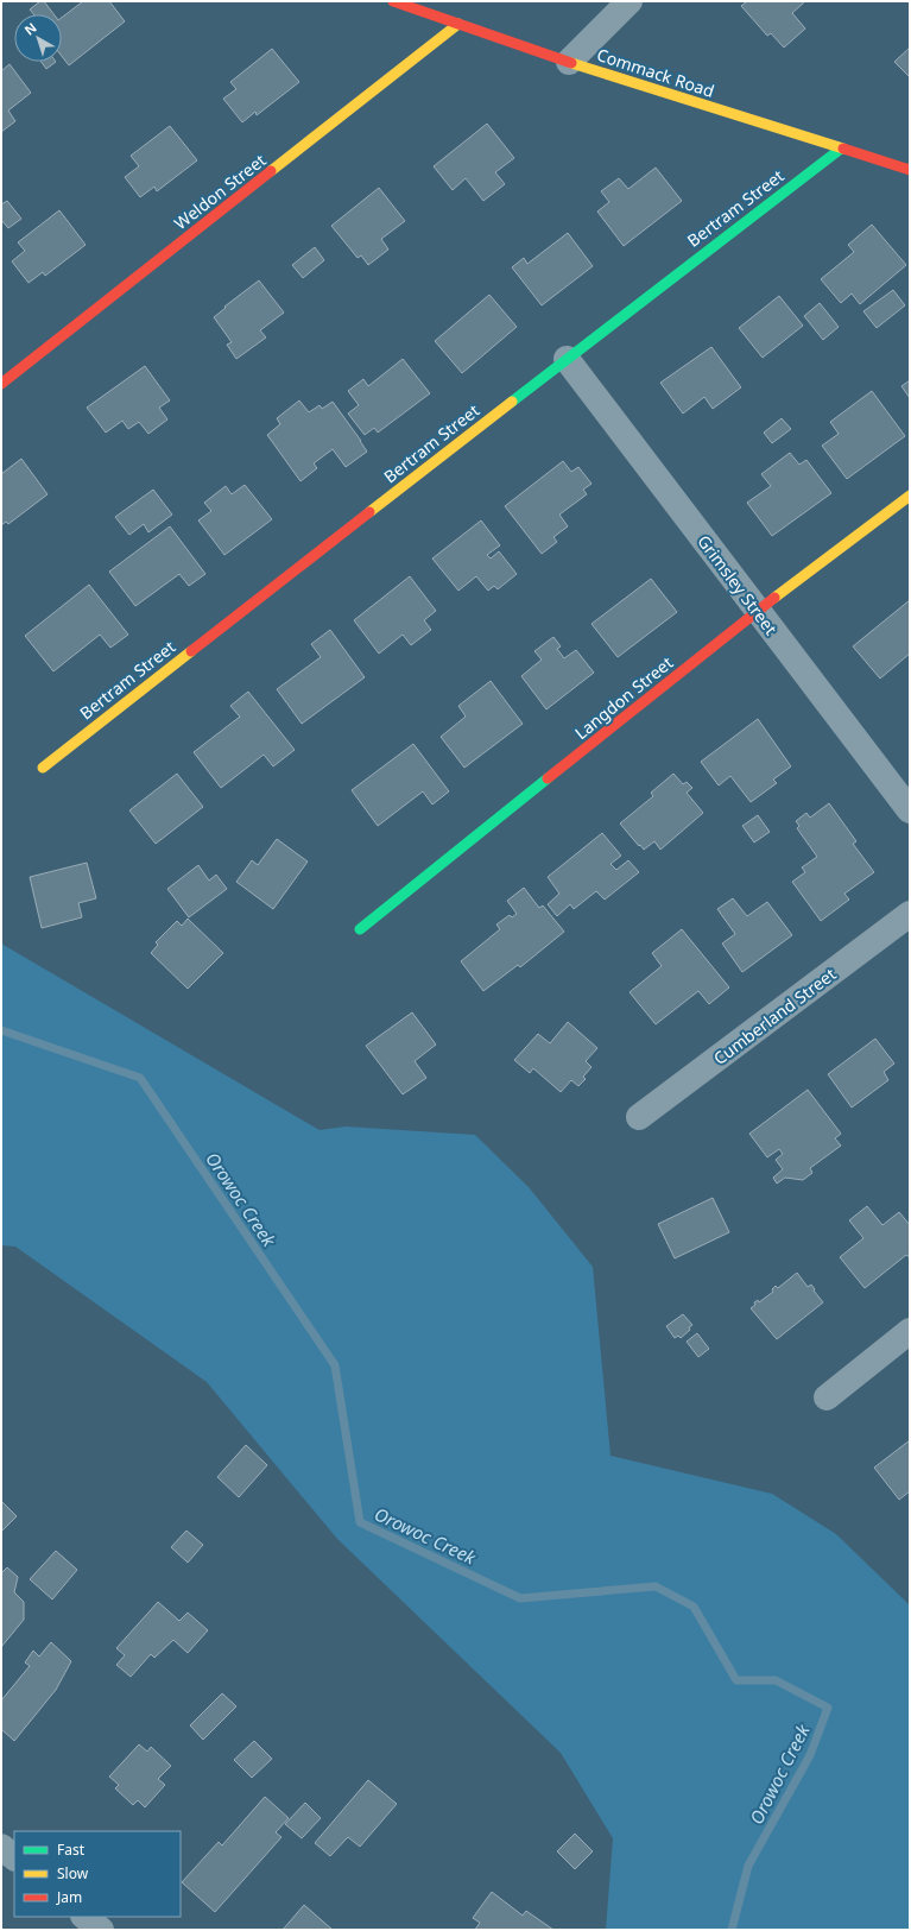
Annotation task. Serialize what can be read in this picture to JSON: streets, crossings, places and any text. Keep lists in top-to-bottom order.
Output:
{
  "streets": {
    "street": [
      "Commack Road",
      "Weldon Street",
      "Bertram Street",
      "Grimsley Street",
      "Langdon Street",
      "Cumberland Street"
    ]
  },
  "crossings": [
    ["Commack Road", "Weldon Street"],
    ["Commack Road", "Bertram Street"],
    ["Bertram Street", "Grimsley Street"],
    ["Grimsley Street", "Langdon Street"]
  ],
  "water": ["Orowoc Creek"],
  "legend": ["Fast", "Slow", "Jam"],
  "north": "top left"
}
